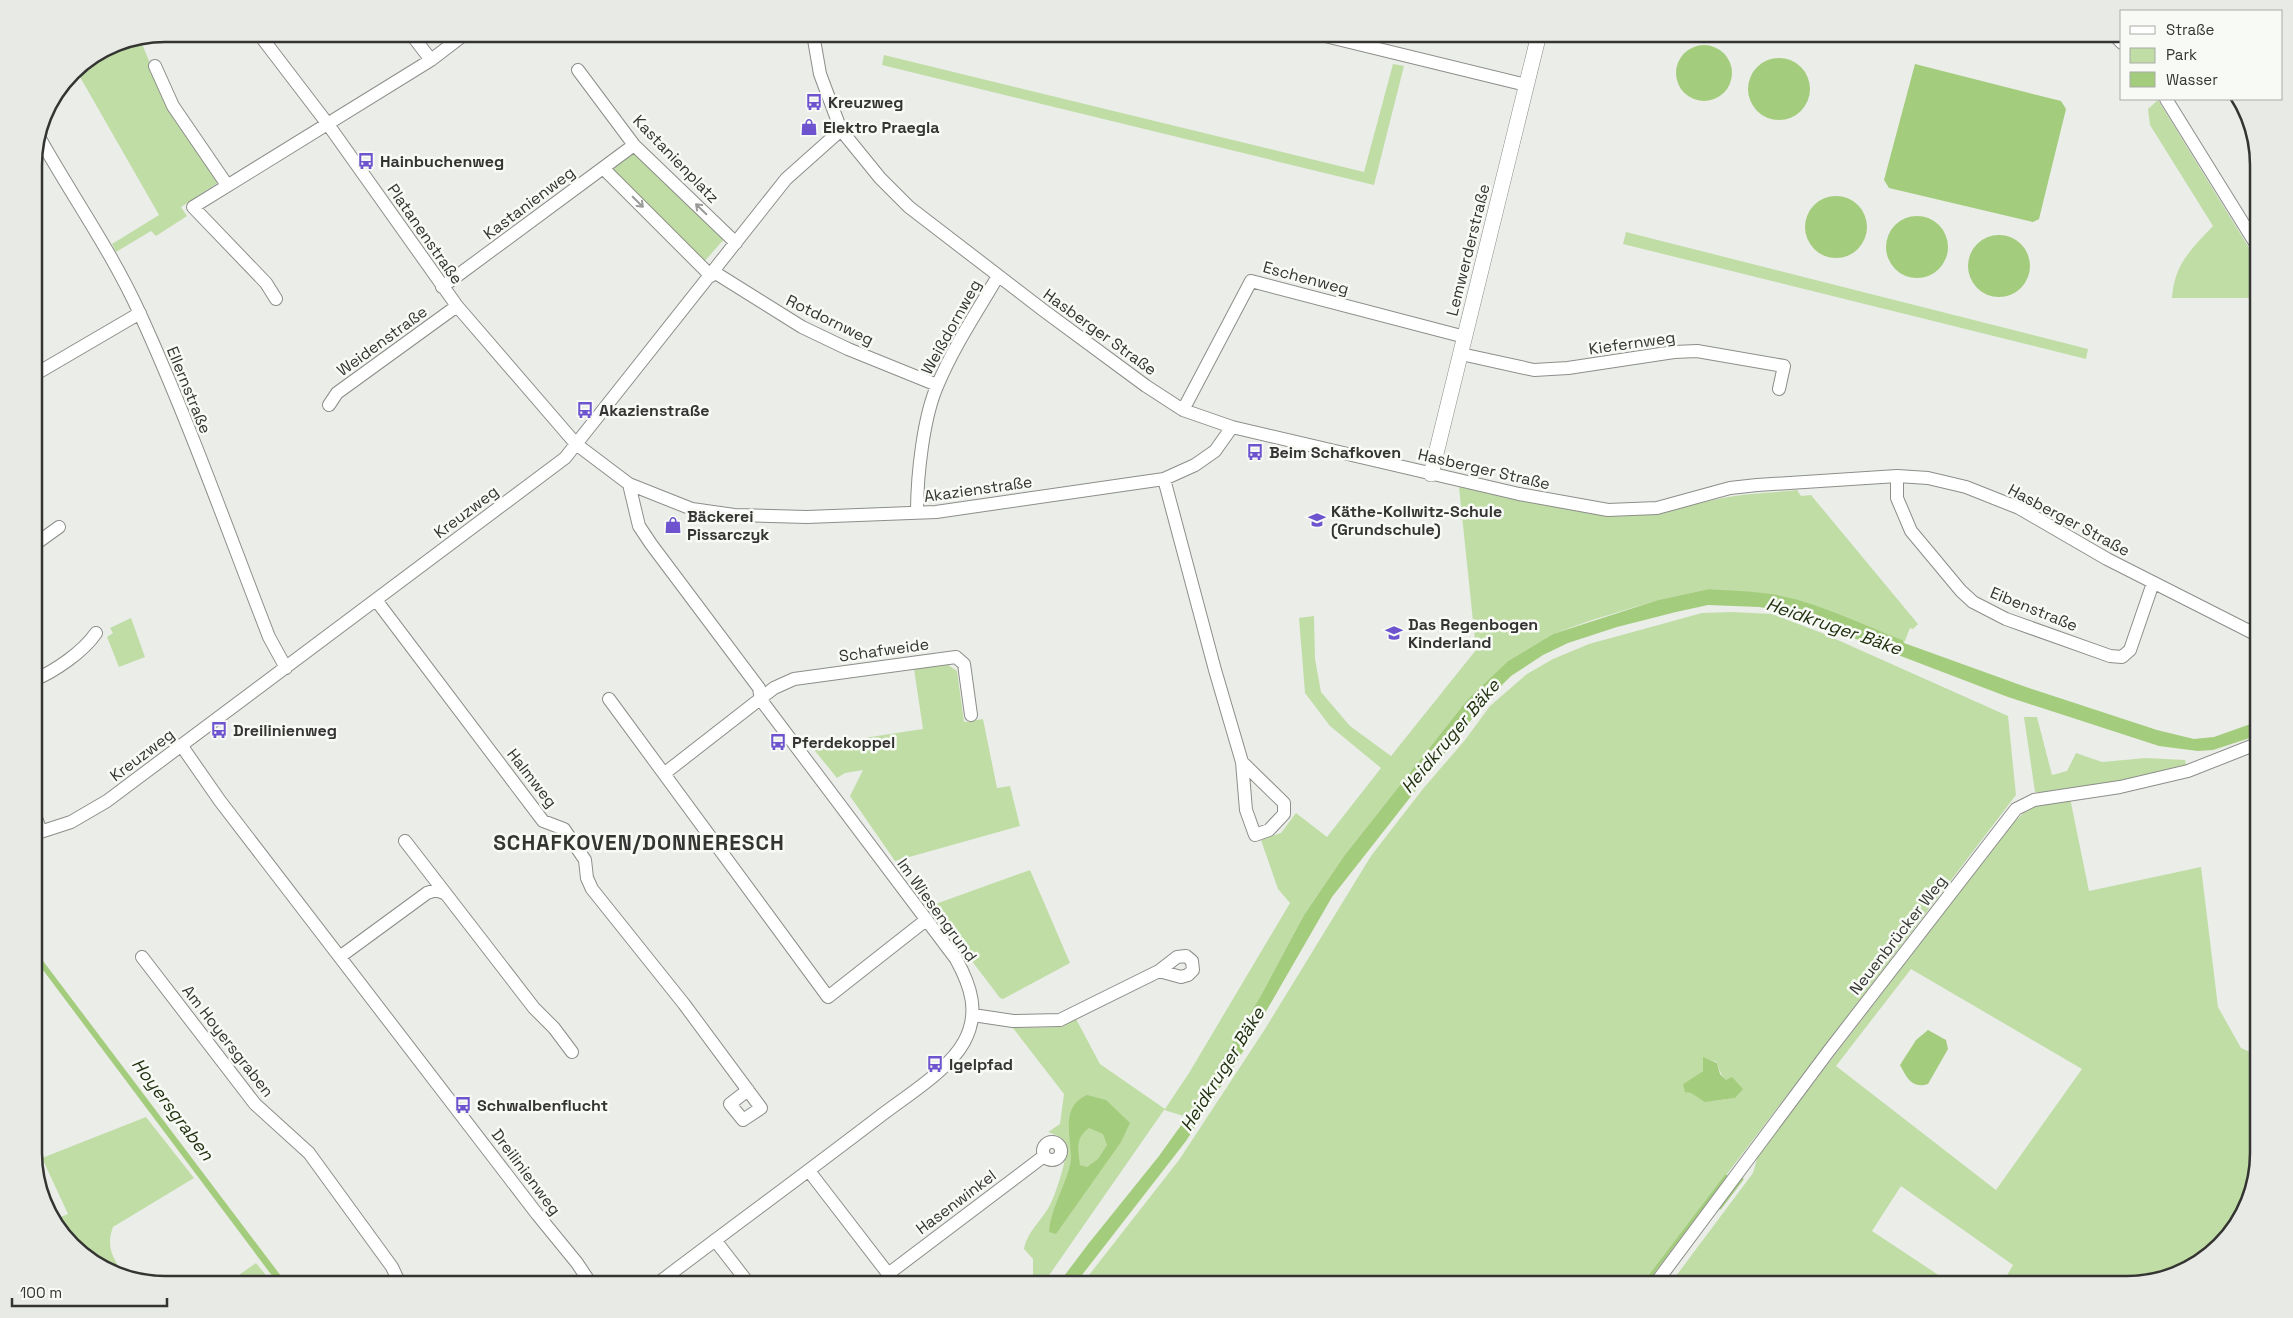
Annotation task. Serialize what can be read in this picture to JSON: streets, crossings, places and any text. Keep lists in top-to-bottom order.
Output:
{
  "streets": {
    "street": [
      "Kastanienplatz",
      "Kastanienweg",
      "Platanenstraße",
      "Lemwerderstraße",
      "Eschenweg",
      "Rotdornweg",
      "Weißdornweg",
      "Hasberger Straße",
      "Weidenstraße",
      "Kiefernweg",
      "Ellernstraße",
      "Akazienstraße",
      "Kreuzweg",
      "Eibenstraße",
      "Schafweide",
      "Halmweg",
      "Im Wiesengrund",
      "Neuenbrücker Weg",
      "Am Hoyersgraben",
      "Dreilinienweg",
      "Hasenwinkel"
    ]
  },
  "crossings": [
    ["Kastanienplatz", "Kastanienweg"],
    ["Kastanienplatz", "Kreuzweg"],
    ["Kastanienweg", "Platanenstraße"],
    ["Platanenstraße", "Weidenstraße"],
    ["Platanenstraße", "Akazienstraße"],
    ["Platanenstraße", "Kreuzweg"],
    ["Lemwerderstraße", "Eschenweg"],
    ["Lemwerderstraße", "Hasberger Straße"],
    ["Lemwerderstraße", "Kiefernweg"],
    ["Eschenweg", "Hasberger Straße"],
    ["Rotdornweg", "Weißdornweg"],
    ["Rotdornweg", "Kreuzweg"],
    ["Weißdornweg", "Hasberger Straße"],
    ["Weißdornweg", "Akazienstraße"],
    ["Hasberger Straße", "Akazienstraße"],
    ["Hasberger Straße", "Kreuzweg"],
    ["Hasberger Straße", "Eibenstraße"],
    ["Ellernstraße", "Kreuzweg"],
    ["Akazienstraße", "Kreuzweg"],
    ["Akazienstraße", "Im Wiesengrund"],
    ["Kreuzweg", "Halmweg"],
    ["Kreuzweg", "Dreilinienweg"],
    ["Schafweide", "Im Wiesengrund"]
  ],
  "districts": ["SCHAFKOVEN/DONNERESCH"],
  "water": ["Heidkruger Bäke", "Hoyersgraben"],
  "places": {
    "bus stop": [
      "Kreuzweg",
      "Hainbuchenweg",
      "Akazienstraße",
      "Beim Schafkoven",
      "Dreilinienweg",
      "Pferdekoppel",
      "Igelpfad",
      "Schwalbenflucht"
    ],
    "shop": ["Elektro Praegla", "Bäckerei Pissarczyk"],
    "school or university": ["Käthe-Kollwitz-Schule (Grundschule)", "Das Regenbogen Kinderland"]
  },
  "legend": ["Straße", "Park", "Wasser"],
  "scale_bar": "100 m"
}
